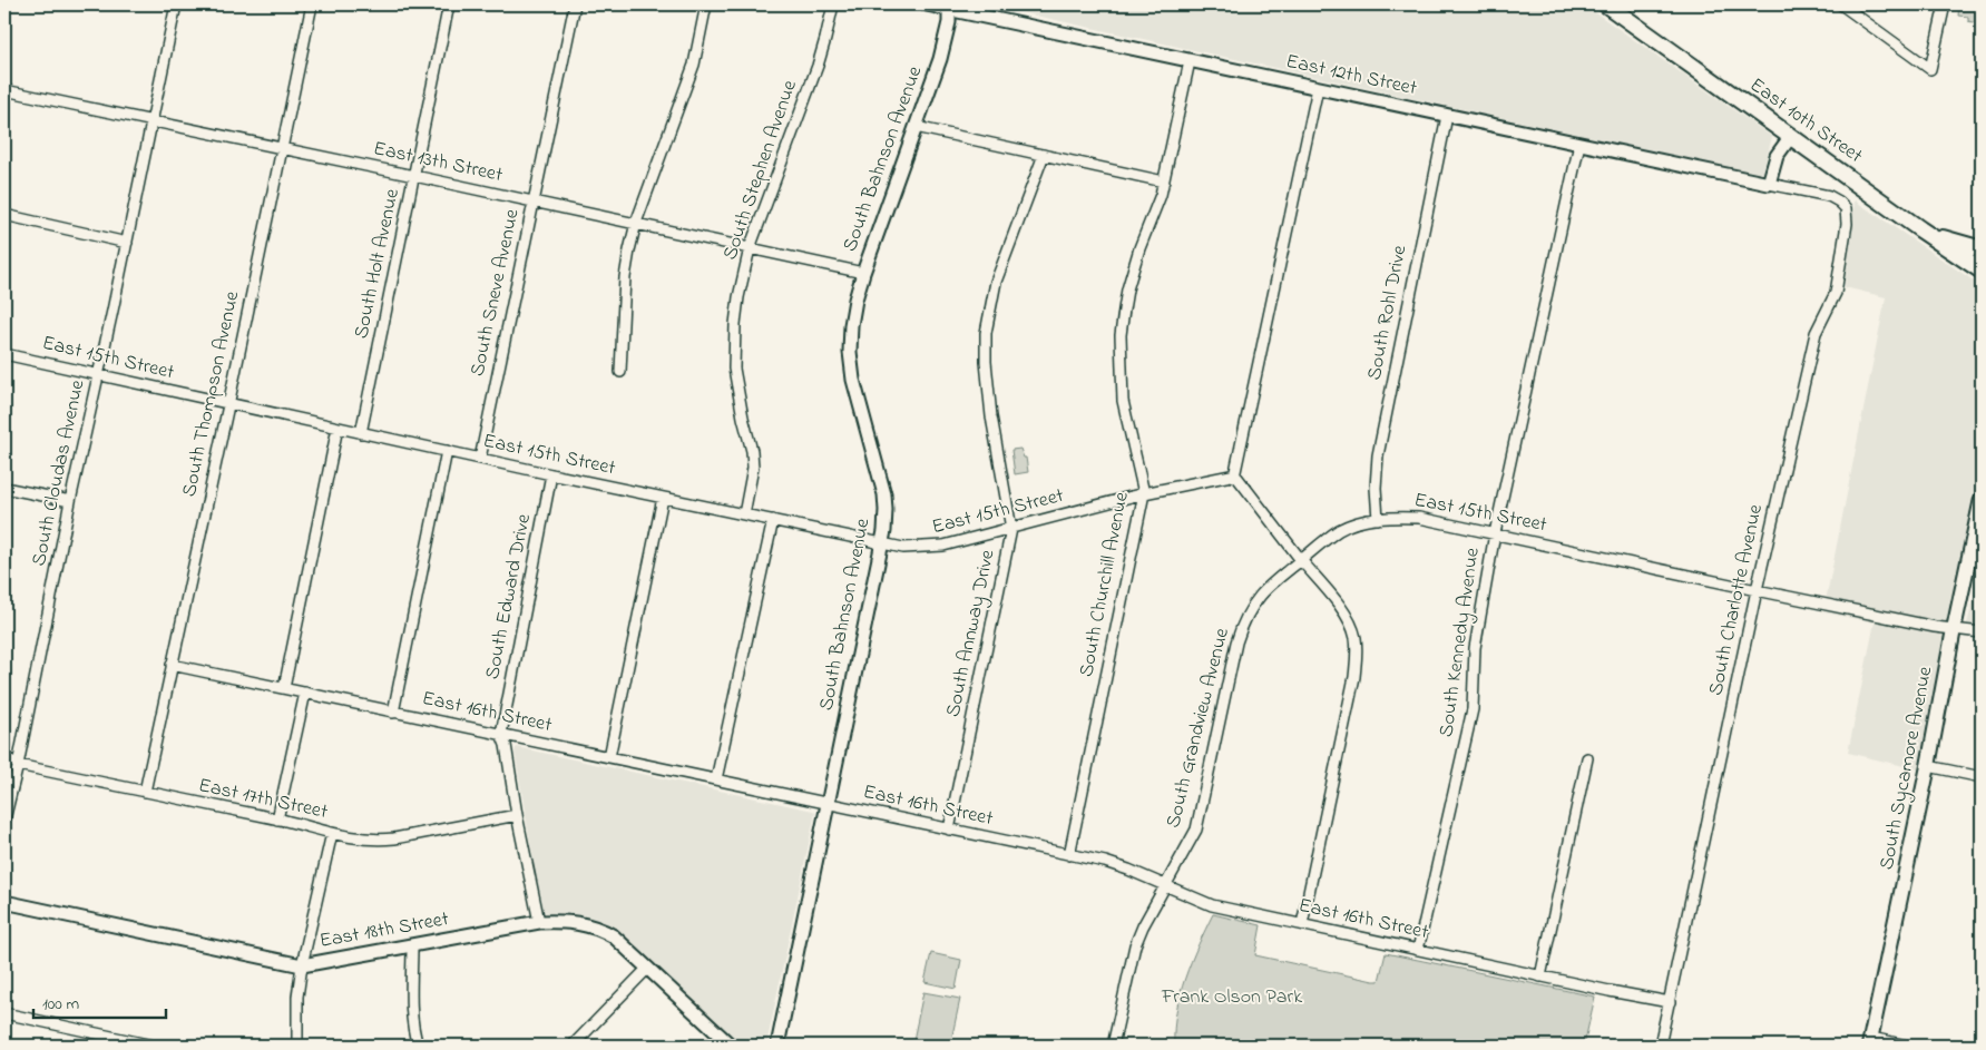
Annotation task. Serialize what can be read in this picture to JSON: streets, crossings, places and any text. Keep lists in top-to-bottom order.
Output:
{
  "streets": {
    "main road": ["East 10th Street", "South Sycamore Avenue"],
    "street": [
      "East 12th Street",
      "South Bahnson Avenue",
      "East 13th Street",
      "South Stephen Avenue",
      "South Holt Avenue",
      "South Sneve Avenue",
      "South Rohl Drive",
      "East 15th Street",
      "South Thompson Avenue",
      "South Cloudas Avenue",
      "South Churchill Avenue",
      "South Edward Drive",
      "South Charlotte Avenue",
      "South Annway Drive",
      "South Kennedy Avenue",
      "East 16th Street",
      "South Grandview Avenue",
      "East 17th Street",
      "East 18th Street"
    ]
  },
  "crossings": [
    ["East 12th Street", "South Bahnson Avenue"],
    ["East 12th Street", "South Rohl Drive"],
    ["East 12th Street", "South Churchill Avenue"],
    ["East 12th Street", "South Charlotte Avenue"],
    ["East 12th Street", "South Kennedy Avenue"],
    ["South Bahnson Avenue", "East 13th Street"],
    ["South Bahnson Avenue", "East 15th Street"],
    ["South Bahnson Avenue", "East 16th Street"],
    ["East 13th Street", "South Stephen Avenue"],
    ["East 13th Street", "South Holt Avenue"],
    ["East 13th Street", "South Sneve Avenue"],
    ["East 13th Street", "South Thompson Avenue"],
    ["East 13th Street", "South Cloudas Avenue"],
    ["South Stephen Avenue", "East 15th Street"],
    ["South Holt Avenue", "East 15th Street"],
    ["South Sneve Avenue", "East 15th Street"],
    ["South Rohl Drive", "East 15th Street"],
    ["East 15th Street", "South Thompson Avenue"],
    ["East 15th Street", "South Cloudas Avenue"],
    ["East 15th Street", "South Churchill Avenue"],
    ["East 15th Street", "South Edward Drive"],
    ["East 15th Street", "South Charlotte Avenue"],
    ["East 15th Street", "South Annway Drive"],
    ["East 15th Street", "South Kennedy Avenue"],
    ["East 15th Street", "South Grandview Avenue"],
    ["East 15th Street", "South Sycamore Avenue"],
    ["South Thompson Avenue", "East 16th Street"],
    ["South Thompson Avenue", "East 17th Street"],
    ["South Cloudas Avenue", "East 17th Street"],
    ["South Churchill Avenue", "East 16th Street"],
    ["South Edward Drive", "East 16th Street"],
    ["South Edward Drive", "East 17th Street"],
    ["South Edward Drive", "East 18th Street"],
    ["South Charlotte Avenue", "East 16th Street"],
    ["South Annway Drive", "East 16th Street"],
    ["South Kennedy Avenue", "East 16th Street"],
    ["East 16th Street", "South Grandview Avenue"]
  ],
  "parks": ["Frank Olson Park"],
  "scale_bar": "100 m"
}
